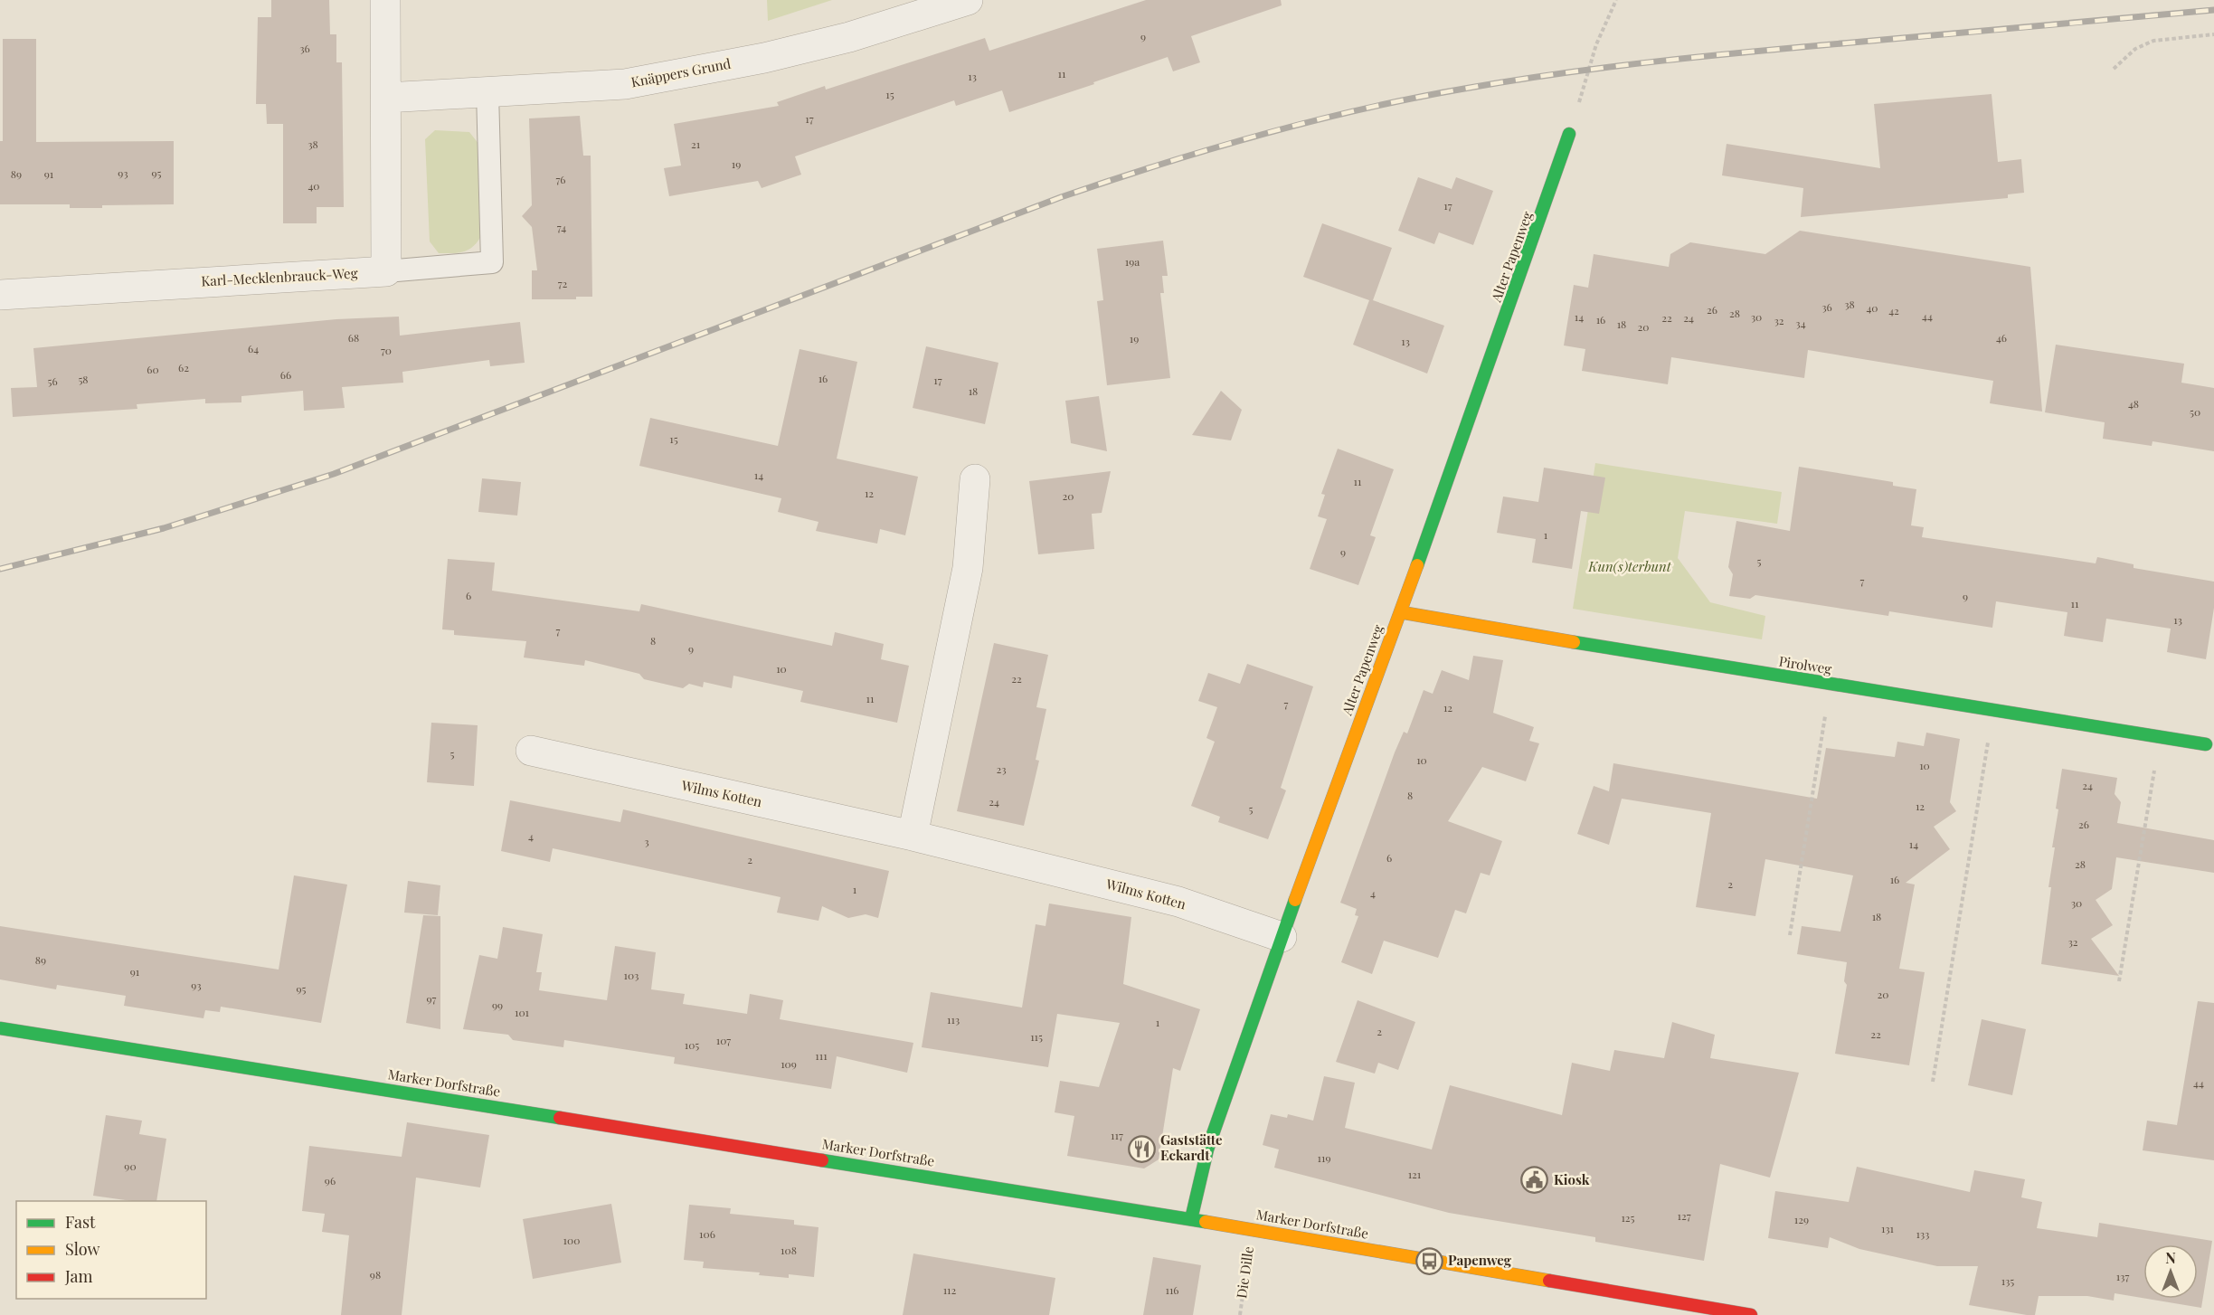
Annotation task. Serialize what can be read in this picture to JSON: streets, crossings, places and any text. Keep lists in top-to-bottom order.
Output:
{
  "streets": {
    "street": [
      "Knäppers Grund",
      "Alter Papenweg",
      "Karl-Mecklenbrauck-Weg",
      "Pirolweg",
      "Wilms Kotten",
      "Marker Dorfstraße"
    ],
    "path": ["Die Dille"]
  },
  "crossings": [
    ["Alter Papenweg", "Pirolweg"],
    ["Alter Papenweg", "Wilms Kotten"],
    ["Alter Papenweg", "Marker Dorfstraße"],
    ["Marker Dorfstraße", "Die Dille"]
  ],
  "parks": ["Kun(s)terbunt"],
  "places": {
    "restaurant": ["Gaststätte Eckardt"],
    "public building": ["Kiosk"],
    "bus stop": ["Papenweg"]
  },
  "house_numbers": [
    "9",
    "36",
    "11",
    "13",
    "15",
    "17",
    "38",
    "21",
    "19",
    "93",
    "95",
    "89",
    "91",
    "76",
    "40",
    "17",
    "74",
    "19a",
    "72",
    "38",
    "36",
    "40",
    "26",
    "42",
    "28",
    "44",
    "14",
    "30",
    "22",
    "24",
    "16",
    "32",
    "34",
    "18",
    "20",
    "68",
    "46",
    "19",
    "13",
    "64",
    "70",
    "62",
    "60",
    "66",
    "16",
    "58",
    "17",
    "56",
    "18",
    "48",
    "50",
    "15",
    "14",
    "11",
    "12",
    "20",
    "1",
    "9",
    "5",
    "7",
    "6",
    "9",
    "11",
    "13",
    "7",
    "8",
    "9",
    "10",
    "22",
    "11",
    "7",
    "12",
    "5",
    "10",
    "10",
    "23",
    "24",
    "8",
    "24",
    "12",
    "5",
    "26",
    "4",
    "3",
    "14",
    "6",
    "2",
    "28",
    "16",
    "2",
    "1",
    "4",
    "30",
    "18",
    "32",
    "89",
    "91",
    "103",
    "93",
    "95",
    "20",
    "97",
    "99",
    "101",
    "113",
    "1",
    "2",
    "22",
    "115",
    "107",
    "105",
    "111",
    "109",
    "44",
    "117",
    "119",
    "90",
    "121",
    "96",
    "127",
    "125",
    "129",
    "131",
    "106",
    "133",
    "100",
    "108",
    "98",
    "137",
    "135",
    "112",
    "116"
  ],
  "legend": ["Fast", "Slow", "Jam"],
  "north": "top"
}
